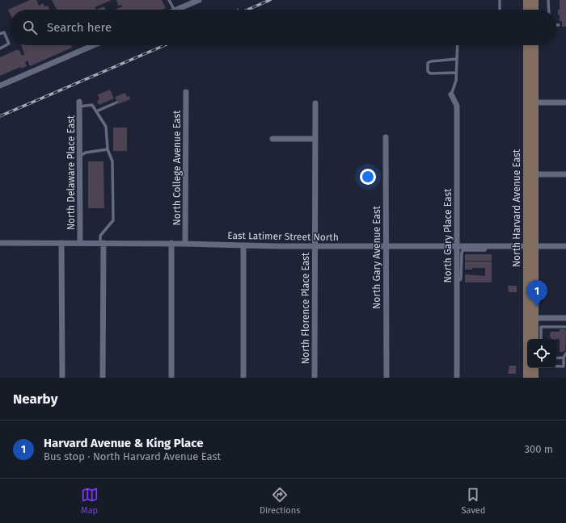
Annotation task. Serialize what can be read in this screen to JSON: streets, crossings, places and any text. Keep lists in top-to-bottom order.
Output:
{
  "streets": {
    "main road": ["North Harvard Avenue East"],
    "street": [
      "North College Avenue East",
      "North Delaware Place East",
      "North Gary Place East",
      "East Latimer Street North",
      "North Gary Avenue East",
      "North Florence Place East"
    ]
  },
  "crossings": [
    ["North College Avenue East", "East Latimer Street North"],
    ["North Delaware Place East", "East Latimer Street North"],
    ["North Harvard Avenue East", "East Latimer Street North"],
    ["North Gary Place East", "East Latimer Street North"],
    ["East Latimer Street North", "North Gary Avenue East"],
    ["East Latimer Street North", "North Florence Place East"]
  ],
  "page": {
    "search": "Search here",
    "pins": "1",
    "heading": "Nearby",
    "list": [
      {
        "mark": "1",
        "name": "Harvard Avenue & King Place",
        "note": "Bus stop · North Harvard Avenue East",
        "value": "300 m"
      }
    ],
    "nav": ["Map", "Directions", "Saved"]
  }
}
